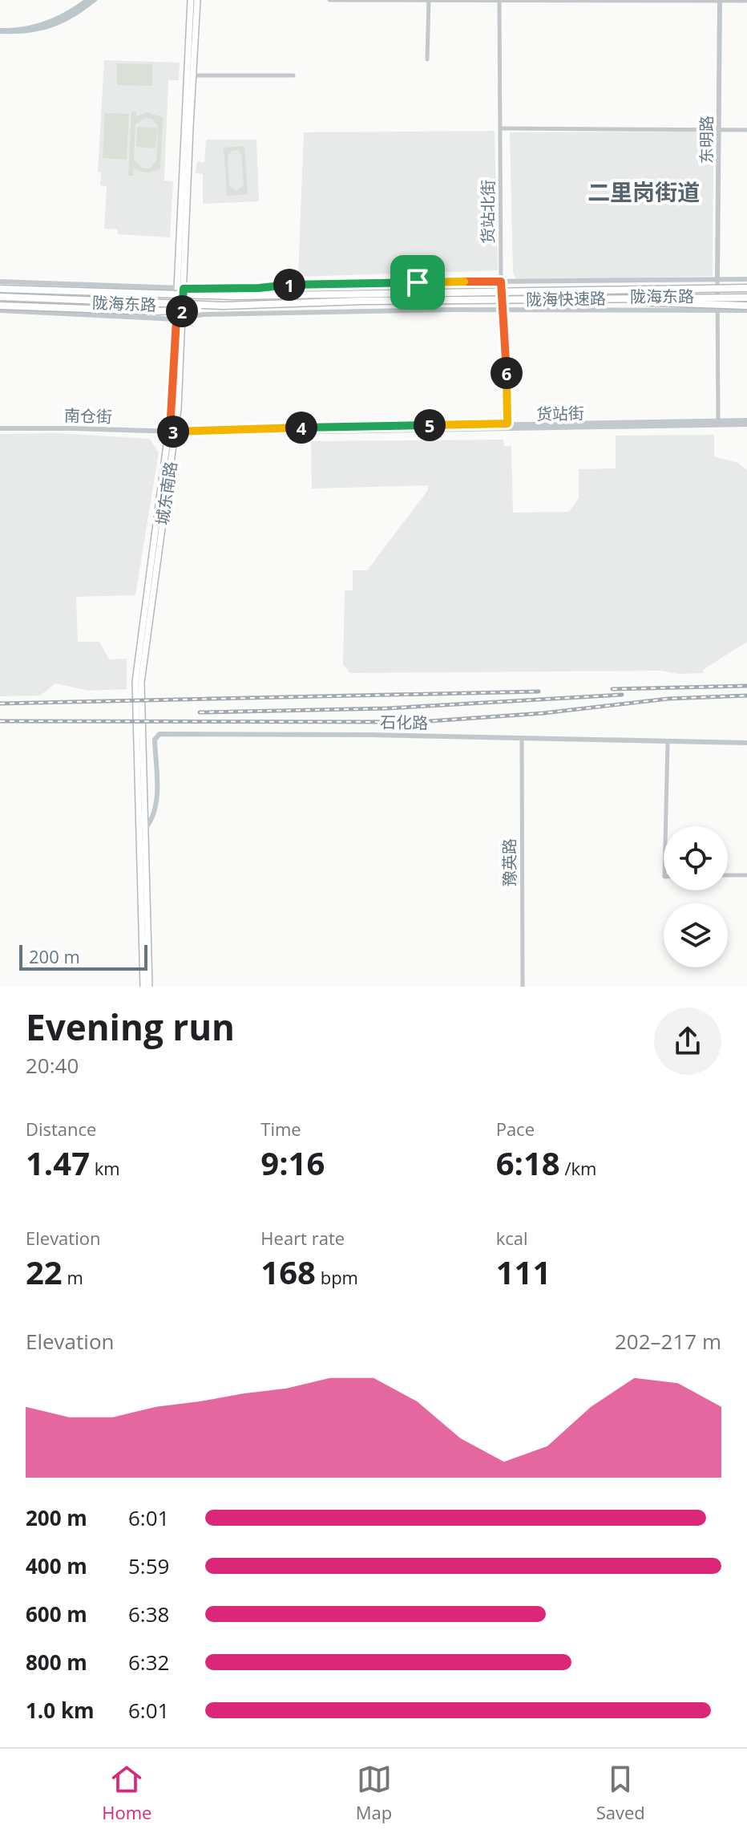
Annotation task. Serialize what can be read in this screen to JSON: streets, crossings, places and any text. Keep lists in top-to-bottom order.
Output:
{
  "streets": {
    "highway": ["陇海快速路"],
    "main road": ["城东南路"],
    "street": [
      "东明路",
      "货站北街",
      "陇海东路",
      "货站街",
      "南仓街",
      "石化路",
      "豫英路"
    ]
  },
  "crossings": [
    ["东明路", "陇海东路"],
    ["货站北街", "陇海东路"],
    ["货站北街", "货站街"],
    ["陇海东路", "城东南路"],
    ["货站街", "南仓街"],
    ["货站街", "城东南路"],
    ["南仓街", "城东南路"],
    ["城东南路", "石化路"],
    ["石化路", "豫英路"]
  ],
  "districts": ["二里岗街道"],
  "scale_bar": "200 m",
  "page": {
    "pins": [
      "1",
      "2",
      "6",
      "5",
      "4",
      "3"
    ],
    "scale": "200 m",
    "heading": ["Evening run", "20:40"],
    "stats": [
      ["Distance", "1.47 km"],
      ["Time", "9:16"],
      ["Pace", "6:18 /km"],
      ["Elevation", "22 m"],
      ["Heart rate", "168 bpm"],
      ["kcal", "111"]
    ],
    "chart": ["Elevation", "202–217 m"],
    "list": [
      {
        "name": "200 m",
        "note": "6:01"
      },
      {
        "name": "400 m",
        "note": "5:59"
      },
      {
        "name": "600 m",
        "note": "6:38"
      },
      {
        "name": "800 m",
        "note": "6:32"
      },
      {
        "name": "1.0 km",
        "note": "6:01"
      }
    ],
    "tabs": ["Home", "Map", "Saved"]
  }
}
